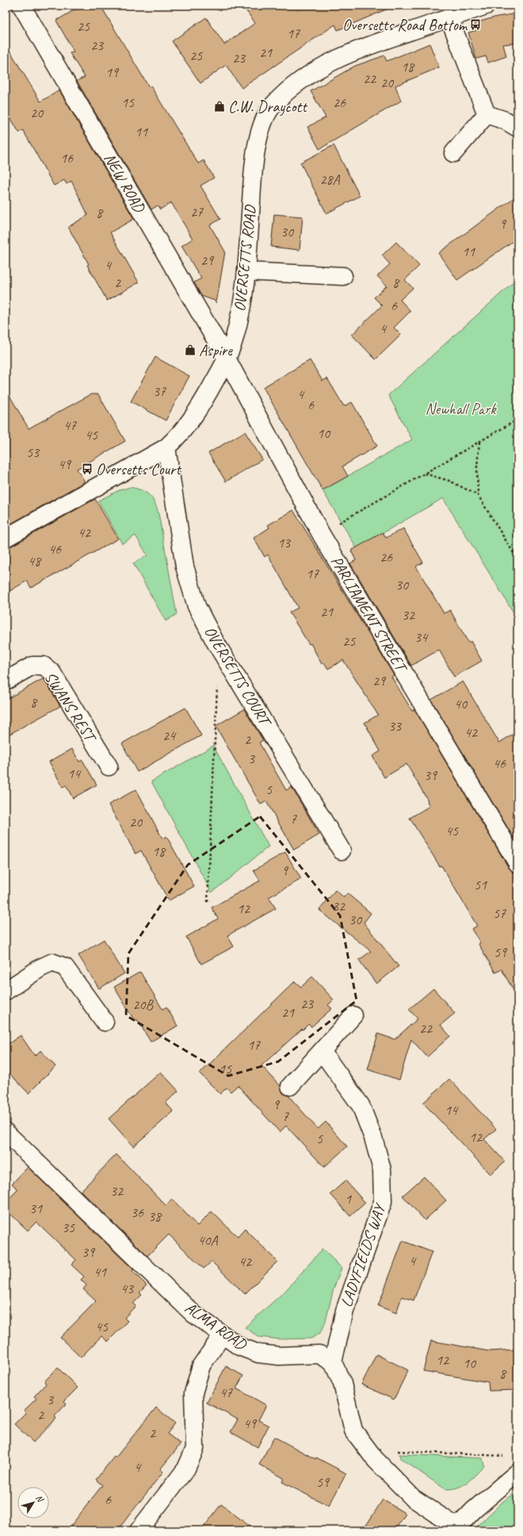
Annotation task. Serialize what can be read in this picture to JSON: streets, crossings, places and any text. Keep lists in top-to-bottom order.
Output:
{
  "streets": {
    "street": [
      "NEW ROAD",
      "OVERSETTS ROAD",
      "PARLIAMENT STREET",
      "OVERSETTS COURT",
      "SWANS REST",
      "LADYFIELDS WAY",
      "ALMA ROAD"
    ]
  },
  "crossings": [
    ["NEW ROAD", "OVERSETTS ROAD"],
    ["NEW ROAD", "PARLIAMENT STREET"],
    ["OVERSETTS ROAD", "PARLIAMENT STREET"],
    ["OVERSETTS ROAD", "OVERSETTS COURT"],
    ["LADYFIELDS WAY", "ALMA ROAD"]
  ],
  "parks": ["Newhall Park"],
  "places": {
    "bus stop": ["Oversetts Road Bottom", "Oversetts Court"],
    "shop": ["C.W. Draycott", "Aspire"]
  },
  "house_numbers": [
    "25",
    "17",
    "23",
    "21",
    "25",
    "23",
    "18",
    "19",
    "22",
    "20",
    "15",
    "26",
    "20",
    "11",
    "16",
    "28A",
    "27",
    "8",
    "9",
    "30",
    "11",
    "29",
    "4",
    "2",
    "8",
    "6",
    "4",
    "37",
    "4",
    "6",
    "47",
    "10",
    "45",
    "53",
    "49",
    "42",
    "13",
    "46",
    "26",
    "48",
    "17",
    "30",
    "21",
    "32",
    "34",
    "25",
    "29",
    "8",
    "40",
    "33",
    "42",
    "24",
    "2",
    "3",
    "46",
    "14",
    "39",
    "5",
    "7",
    "20",
    "45",
    "18",
    "9",
    "51",
    "32",
    "12",
    "57",
    "30",
    "59",
    "23",
    "20B",
    "21",
    "22",
    "17",
    "15",
    "9",
    "14",
    "7",
    "12",
    "5",
    "32",
    "1",
    "31",
    "36",
    "38",
    "35",
    "40A",
    "39",
    "4",
    "42",
    "41",
    "43",
    "45",
    "12",
    "10",
    "8",
    "47",
    "3",
    "2",
    "49",
    "2",
    "4",
    "59",
    "6"
  ],
  "north": "top right"
}
